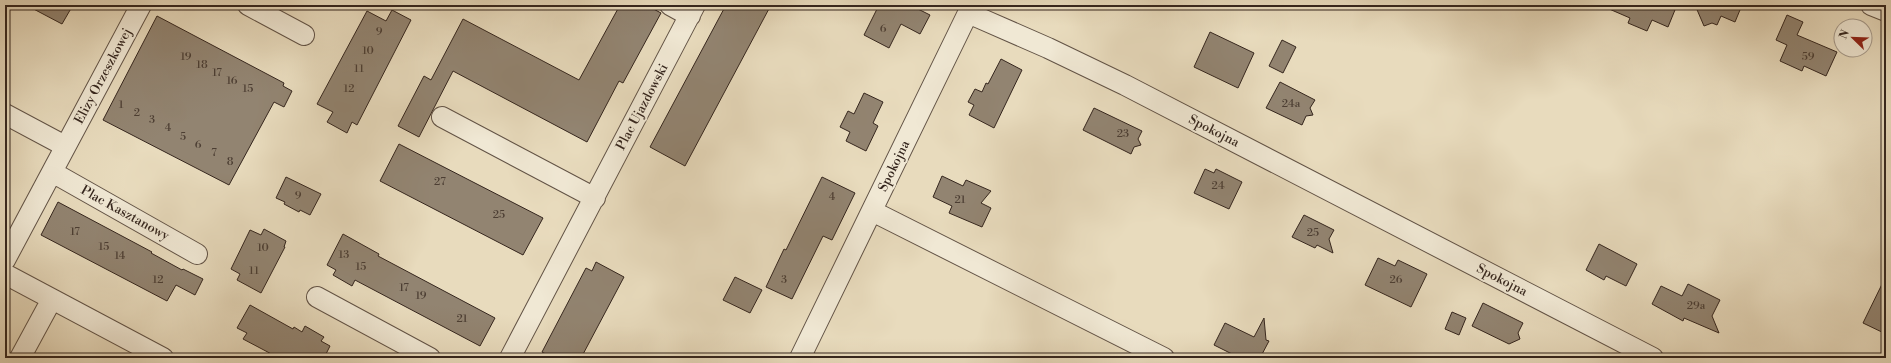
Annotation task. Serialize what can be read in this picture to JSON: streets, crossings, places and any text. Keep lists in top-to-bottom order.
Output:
{
  "streets": {
    "street": [
      "Elizy Orzeszkowej",
      "Plac Ujazdowski",
      "Spokojna",
      "Plac Kasztanowy"
    ]
  },
  "crossings": [
    ["Elizy Orzeszkowej", "Plac Kasztanowy"]
  ],
  "house_numbers": [
    "6",
    "9",
    "10",
    "19",
    "59",
    "18",
    "11",
    "17",
    "16",
    "15",
    "12",
    "24a",
    "1",
    "2",
    "3",
    "4",
    "23",
    "5",
    "6",
    "7",
    "8",
    "27",
    "24",
    "9",
    "4",
    "21",
    "25",
    "17",
    "25",
    "15",
    "10",
    "13",
    "14",
    "15",
    "11",
    "12",
    "3",
    "26",
    "17",
    "19",
    "29a",
    "21"
  ],
  "north": "top left"
}
